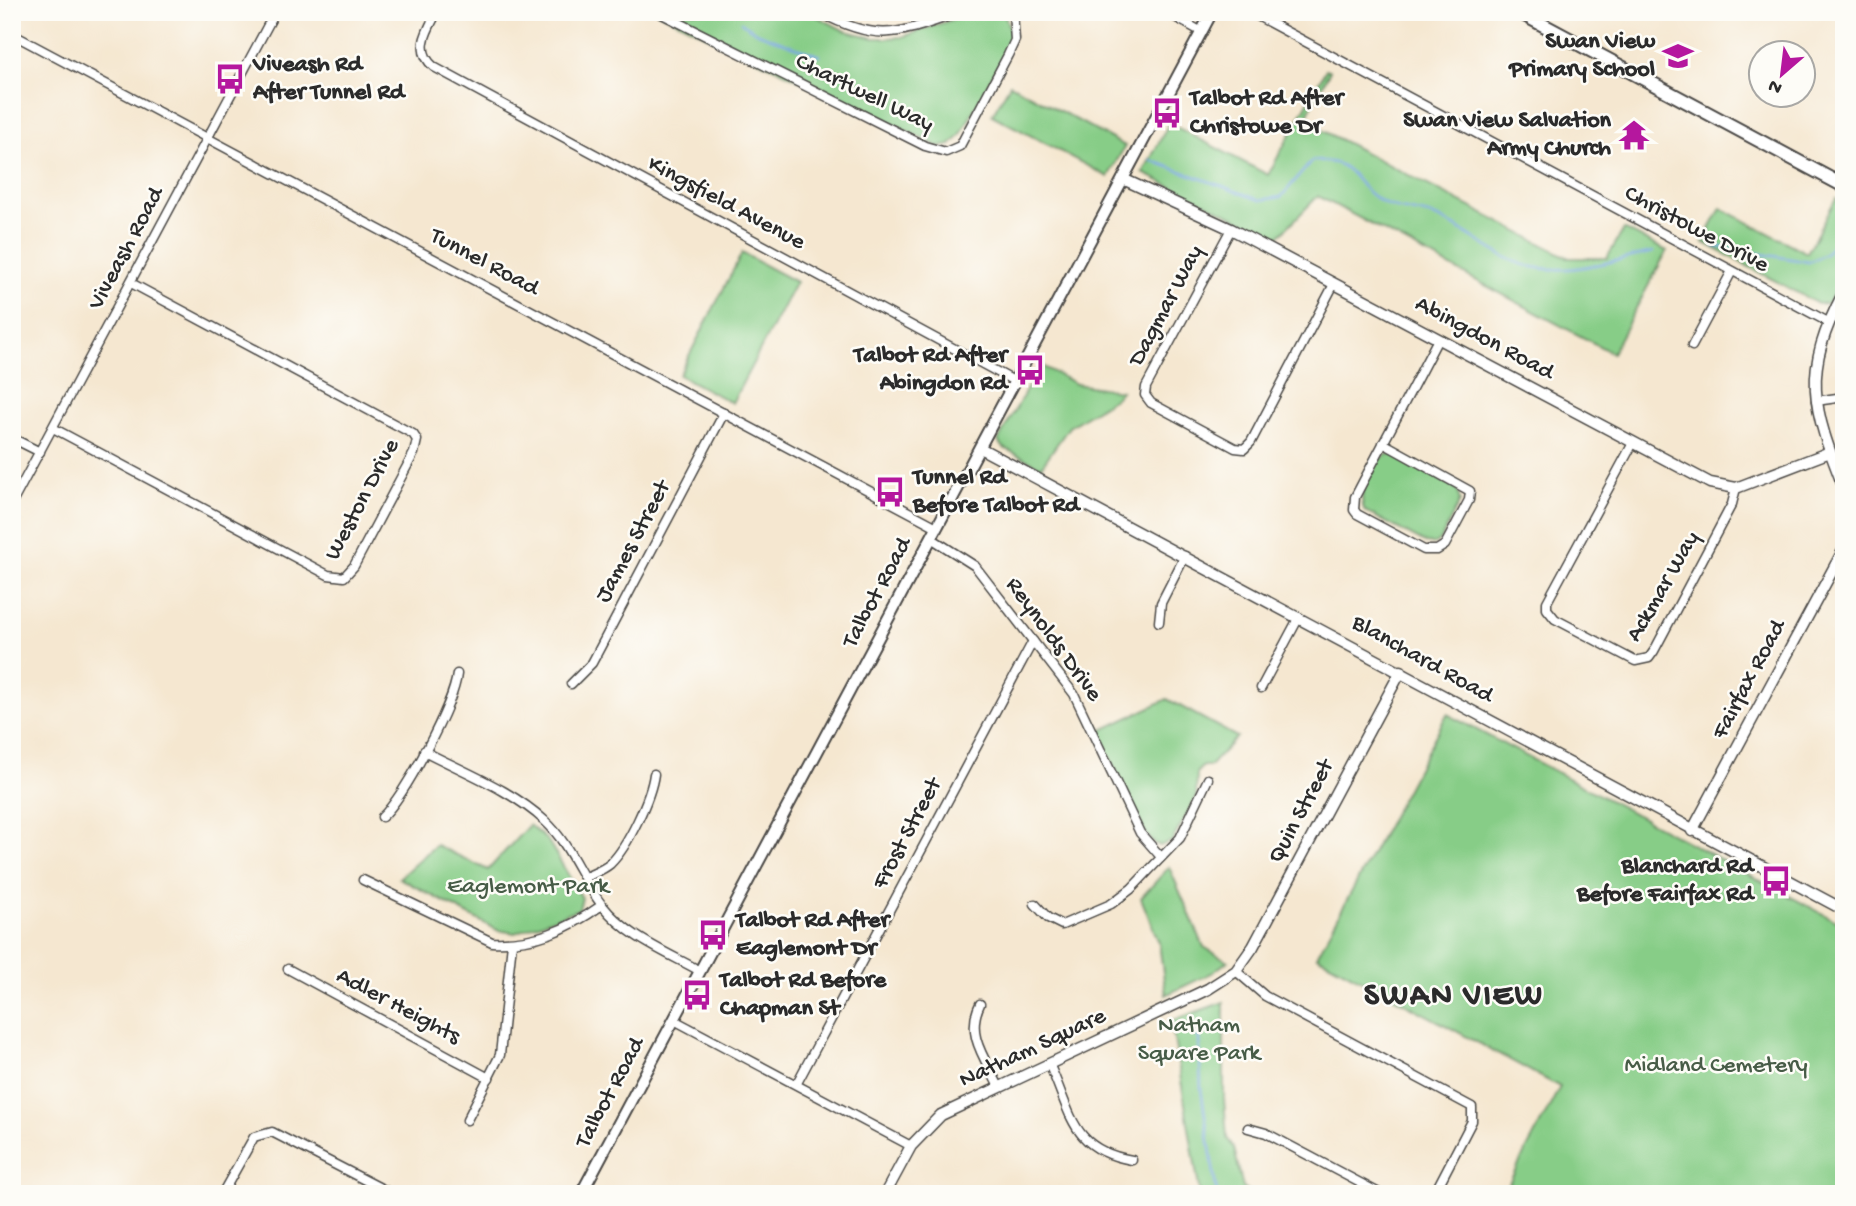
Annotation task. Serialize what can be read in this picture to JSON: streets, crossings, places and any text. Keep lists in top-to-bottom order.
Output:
{
  "streets": {
    "main road": ["Talbot Road"],
    "street": [
      "Chartwell Way",
      "Kingsfield Avenue",
      "Christowe Drive",
      "Viveash Road",
      "Tunnel Road",
      "Dagmar Way",
      "Abingdon Road",
      "Weston Drive",
      "James Street",
      "Ackmar Way",
      "Reynolds Drive",
      "Blanchard Road",
      "Fairfax Road",
      "Quin Street",
      "Frost Street",
      "Adler Heights",
      "Natham Square"
    ]
  },
  "crossings": [
    ["Kingsfield Avenue", "Talbot Road"],
    ["Viveash Road", "Tunnel Road"],
    ["Viveash Road", "Weston Drive"],
    ["Tunnel Road", "James Street"],
    ["Tunnel Road", "Talbot Road"],
    ["Dagmar Way", "Abingdon Road"],
    ["Abingdon Road", "Ackmar Way"],
    ["Abingdon Road", "Talbot Road"],
    ["Talbot Road", "Reynolds Drive"],
    ["Talbot Road", "Blanchard Road"],
    ["Reynolds Drive", "Frost Street"],
    ["Blanchard Road", "Fairfax Road"],
    ["Blanchard Road", "Quin Street"],
    ["Quin Street", "Natham Square"]
  ],
  "districts": ["SWAN VIEW"],
  "parks": ["Eaglemont Park", "Natham Square Park", "Midland Cemetery"],
  "places": {
    "school or university": ["Swan View Primary School"],
    "bus stop": [
      "Viveash Rd After Tunnel Rd",
      "Talbot Rd After Christowe Dr",
      "Talbot Rd After Abingdon Rd",
      "Tunnel Rd Before Talbot Rd",
      "Blanchard Rd Before Fairfax Rd",
      "Talbot Rd After Eaglemont Dr",
      "Talbot Rd Before Chapman St"
    ],
    "temple": ["Swan View Salvation Army Church"]
  },
  "north": "bottom left"
}
